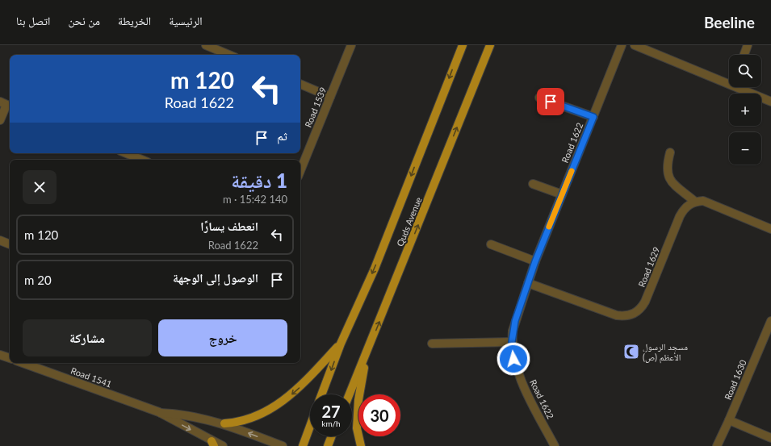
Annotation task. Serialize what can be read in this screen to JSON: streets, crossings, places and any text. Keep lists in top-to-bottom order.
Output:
{
  "streets": {
    "main road": ["Quds Avenue"],
    "street": [
      "Road 1539",
      "Road 1622",
      "Road 1629",
      "Road 1541",
      "Road 1630"
    ]
  },
  "crossings": [
    ["Road 1622", "Road 1629"]
  ],
  "places": {
    "mosque": ["مسجد الرسول الأعظم (ص)"]
  },
  "page": {
    "header": "Beeline",
    "nav": [
      "الرئيسية",
      "الخريطة",
      "من نحن",
      "اتصل بنا"
    ],
    "map_buttons": ["+", "−"],
    "turn": ["120 m", "Road 1622"],
    "then": "ثم",
    "heading": ["1 دقيقة", "140 m · 15:42"],
    "list": [
      {
        "name": "انعطف يسارًا",
        "note": "Road 1622",
        "value": "120 m"
      },
      {
        "name": "الوصول إلى الوجهة",
        "value": "20 m"
      }
    ],
    "buttons": ["خروج", "مشاركة"],
    "speed": "27 km/h",
    "limit": "30"
  }
}
